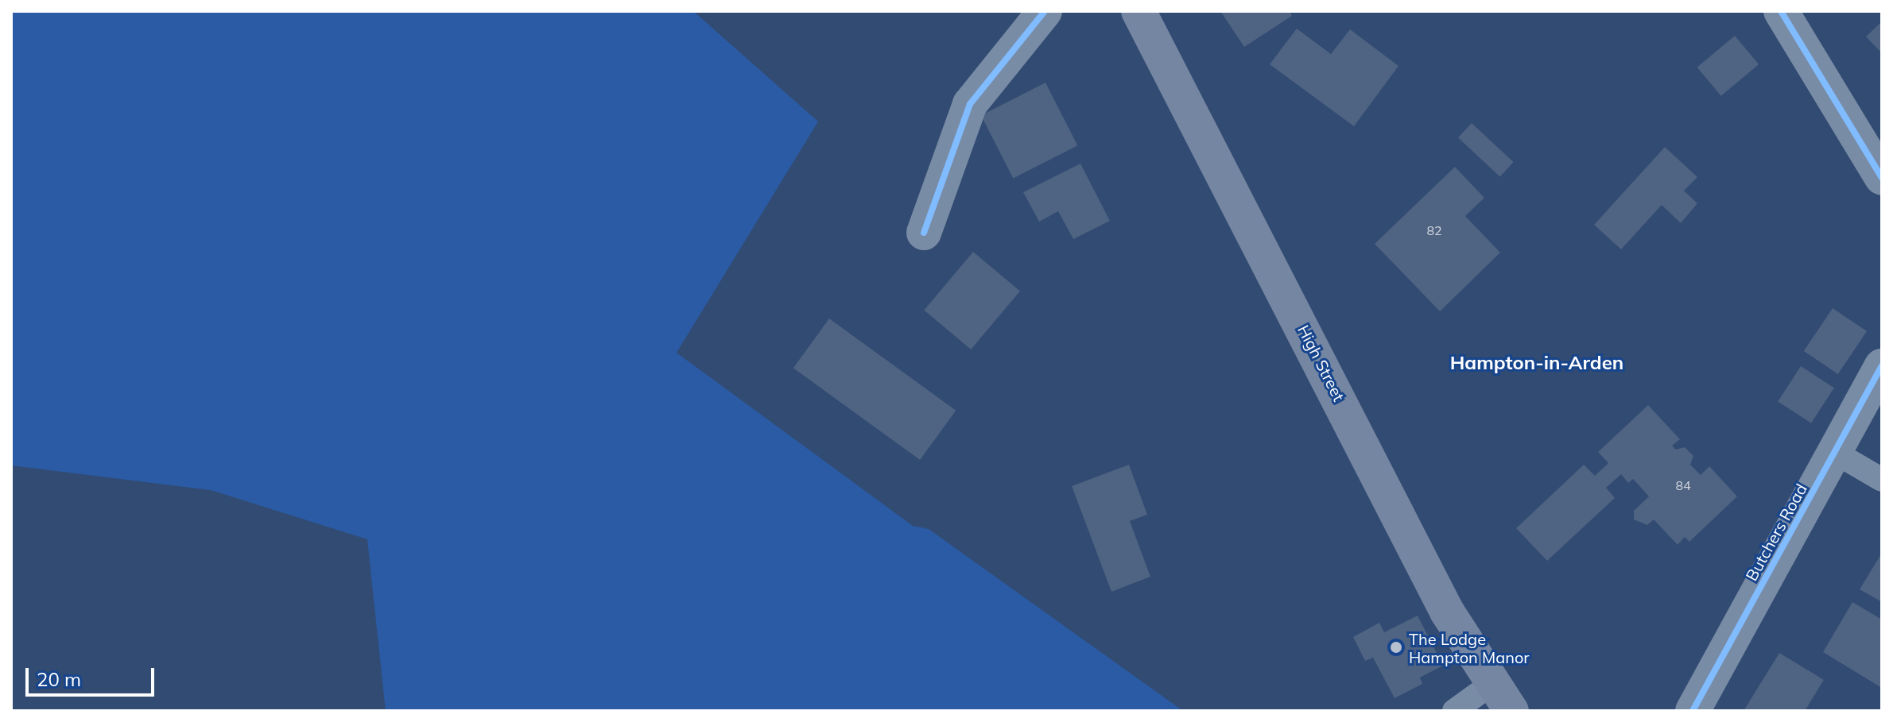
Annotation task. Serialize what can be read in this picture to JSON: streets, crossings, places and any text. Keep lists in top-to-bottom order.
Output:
{
  "streets": {
    "main road": ["High Street"],
    "street": ["Butchers Road"]
  },
  "districts": ["Hampton-in-Arden"],
  "places": ["The Lodge Hampton Manor"],
  "house_numbers": ["82", "84"],
  "scale_bar": "20 m"
}
